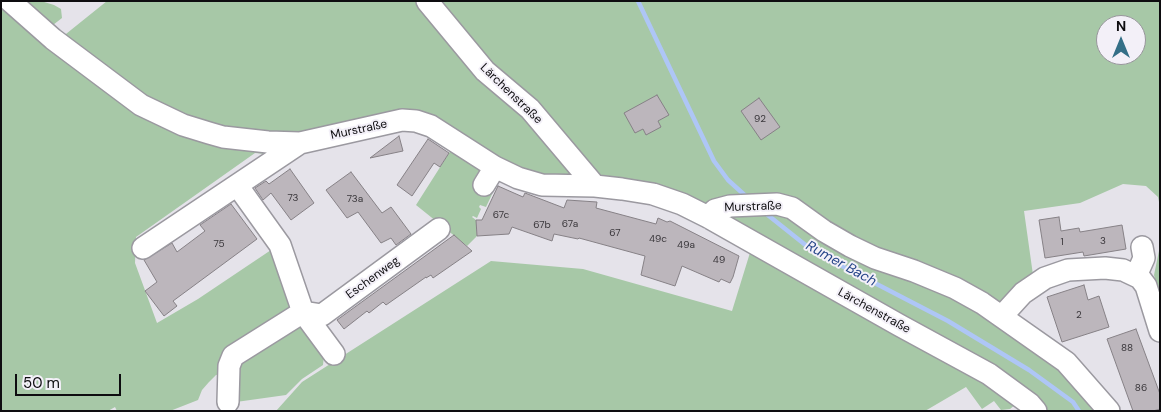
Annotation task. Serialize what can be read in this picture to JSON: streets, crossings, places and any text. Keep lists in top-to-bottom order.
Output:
{
  "streets": {
    "street": ["Lärchenstraße", "Murstraße", "Eschenweg"]
  },
  "crossings": [
    ["Lärchenstraße", "Murstraße"]
  ],
  "water": ["Rumer Bach"],
  "house_numbers": [
    "92",
    "73",
    "73a",
    "67c",
    "67a",
    "67b",
    "67",
    "49c",
    "3",
    "1",
    "75",
    "49a",
    "49",
    "2",
    "88",
    "86"
  ],
  "scale_bar": "50 m",
  "north": "top"
}
